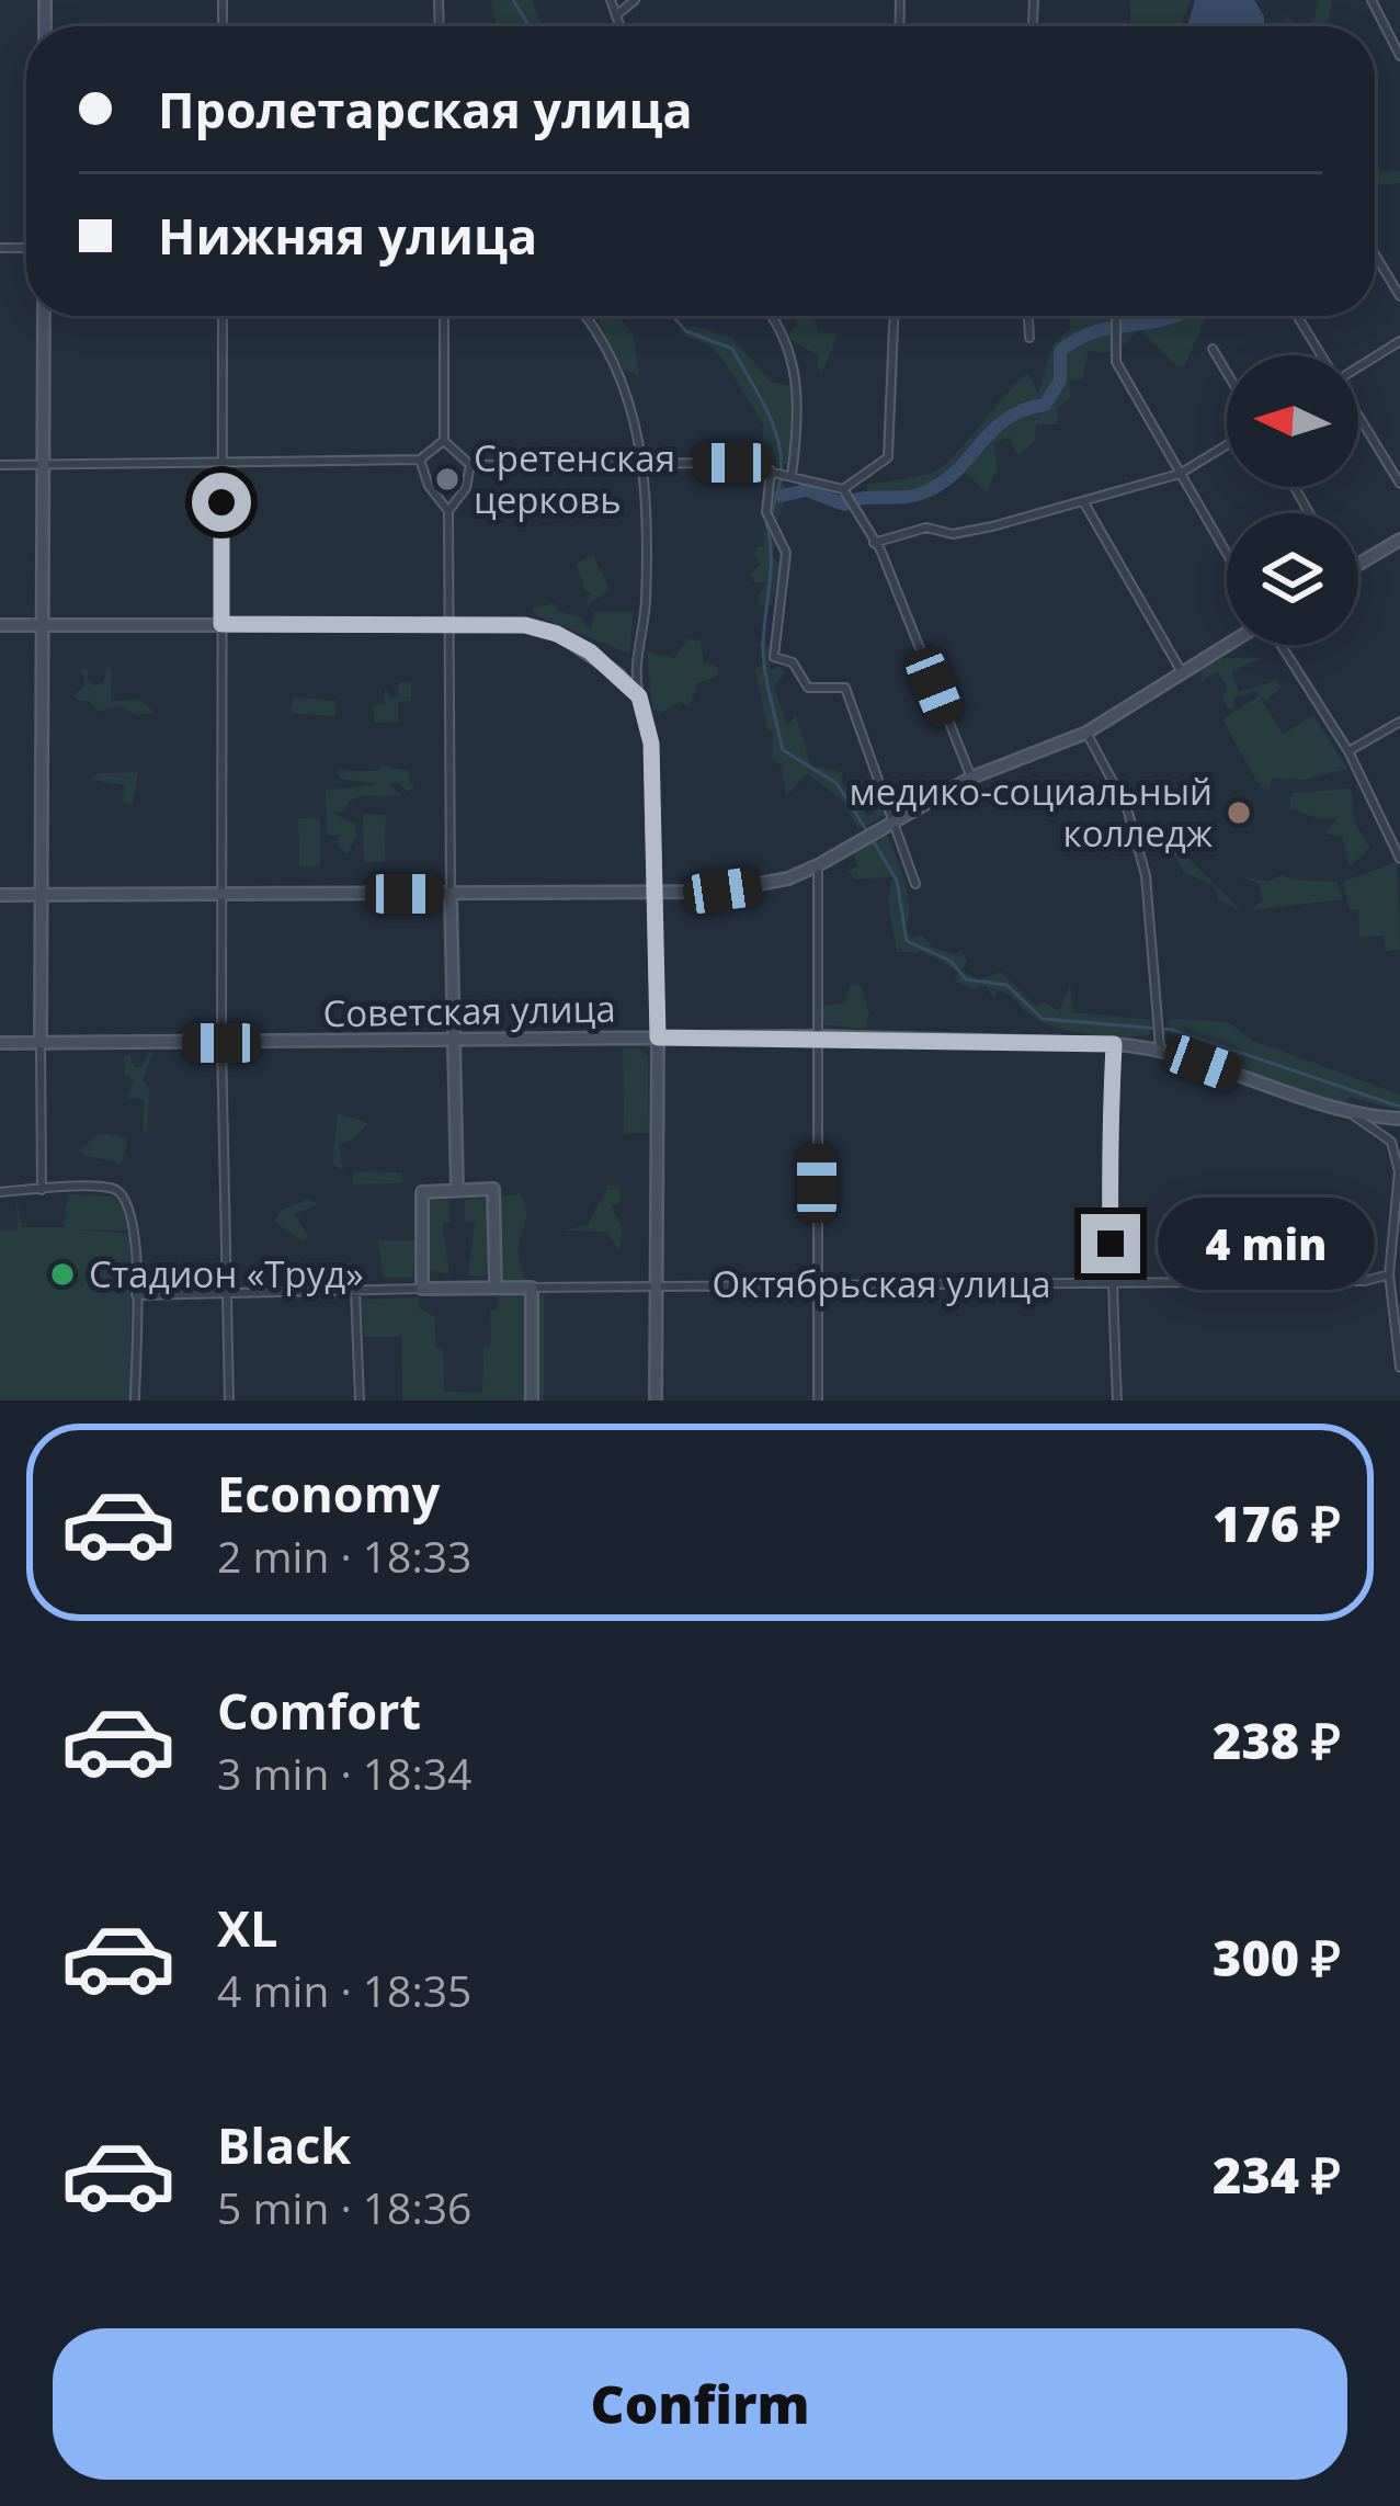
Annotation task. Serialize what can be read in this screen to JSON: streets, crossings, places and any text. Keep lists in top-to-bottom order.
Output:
{
  "streets": {
    "street": ["Советская улица", "Октябрьская улица"]
  },
  "places": ["Сретенская церковь", "медико-социальный колледж", "Стадион «Труд»"],
  "north": "left",
  "page": {
    "banner": ["Пролетарская улица", "Нижняя улица"],
    "bubble": "4 min",
    "list": [
      {
        "name": "Economy",
        "note": "2 min · 18:33",
        "value": "176 ₽"
      },
      {
        "name": "Comfort",
        "note": "3 min · 18:34",
        "value": "238 ₽"
      },
      {
        "name": "XL",
        "note": "4 min · 18:35",
        "value": "300 ₽"
      },
      {
        "name": "Black",
        "note": "5 min · 18:36",
        "value": "234 ₽"
      }
    ],
    "buttons": "Confirm"
  }
}
